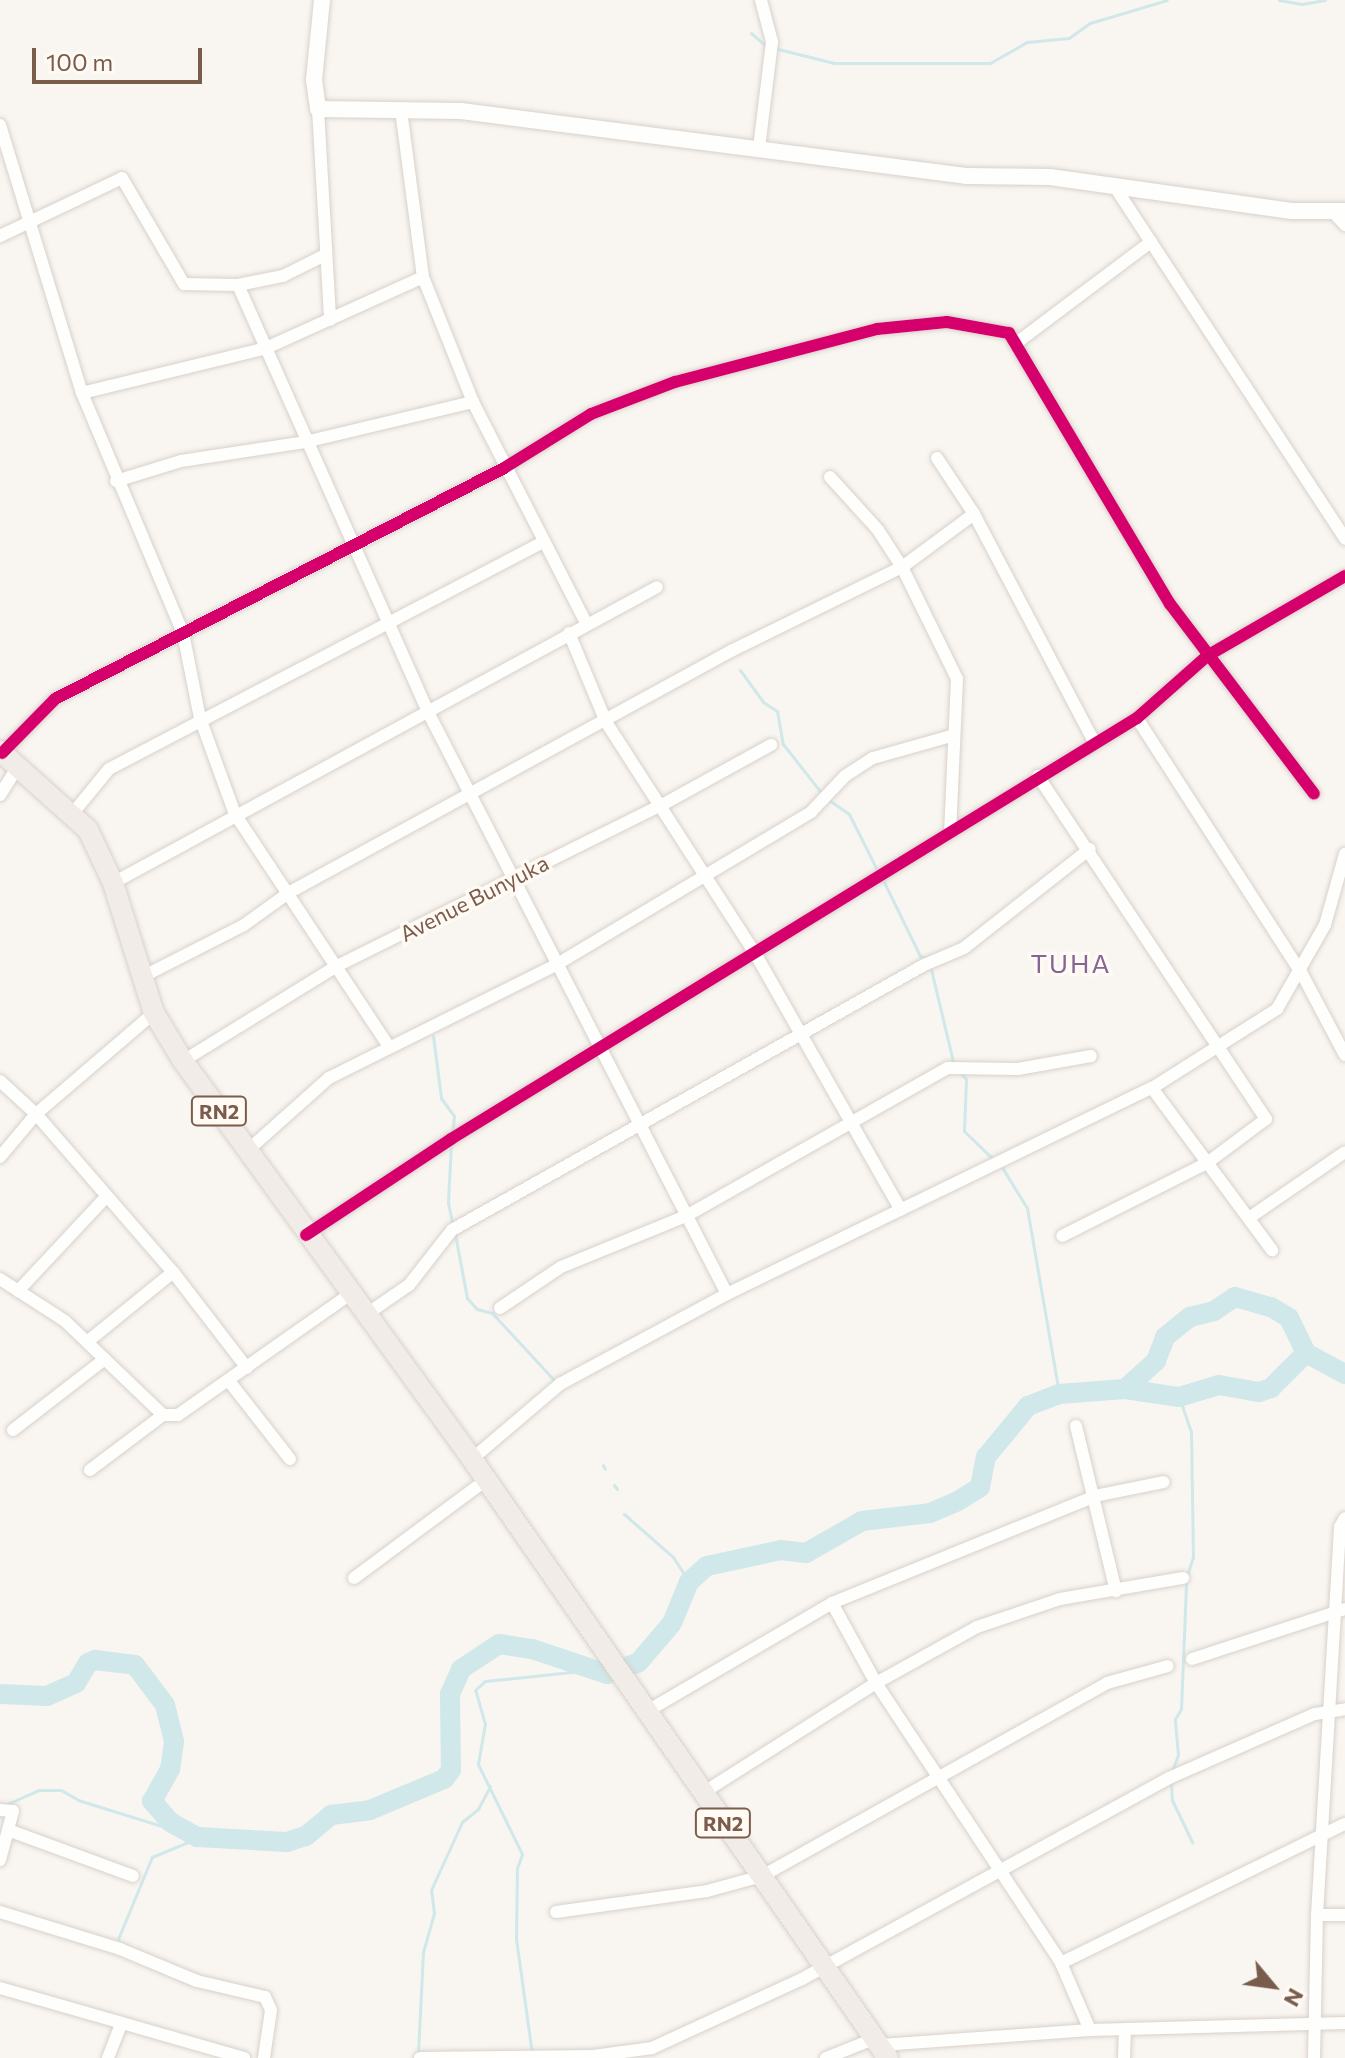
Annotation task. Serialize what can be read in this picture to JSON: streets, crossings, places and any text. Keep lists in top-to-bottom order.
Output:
{
  "streets": {
    "highway": ["RN2"],
    "street": ["Avenue Bunyuka"]
  },
  "crossings": [
    ["Avenue Bunyuka", "RN2"]
  ],
  "districts": ["TUHA"],
  "scale_bar": "100 m",
  "north": "bottom right"
}
